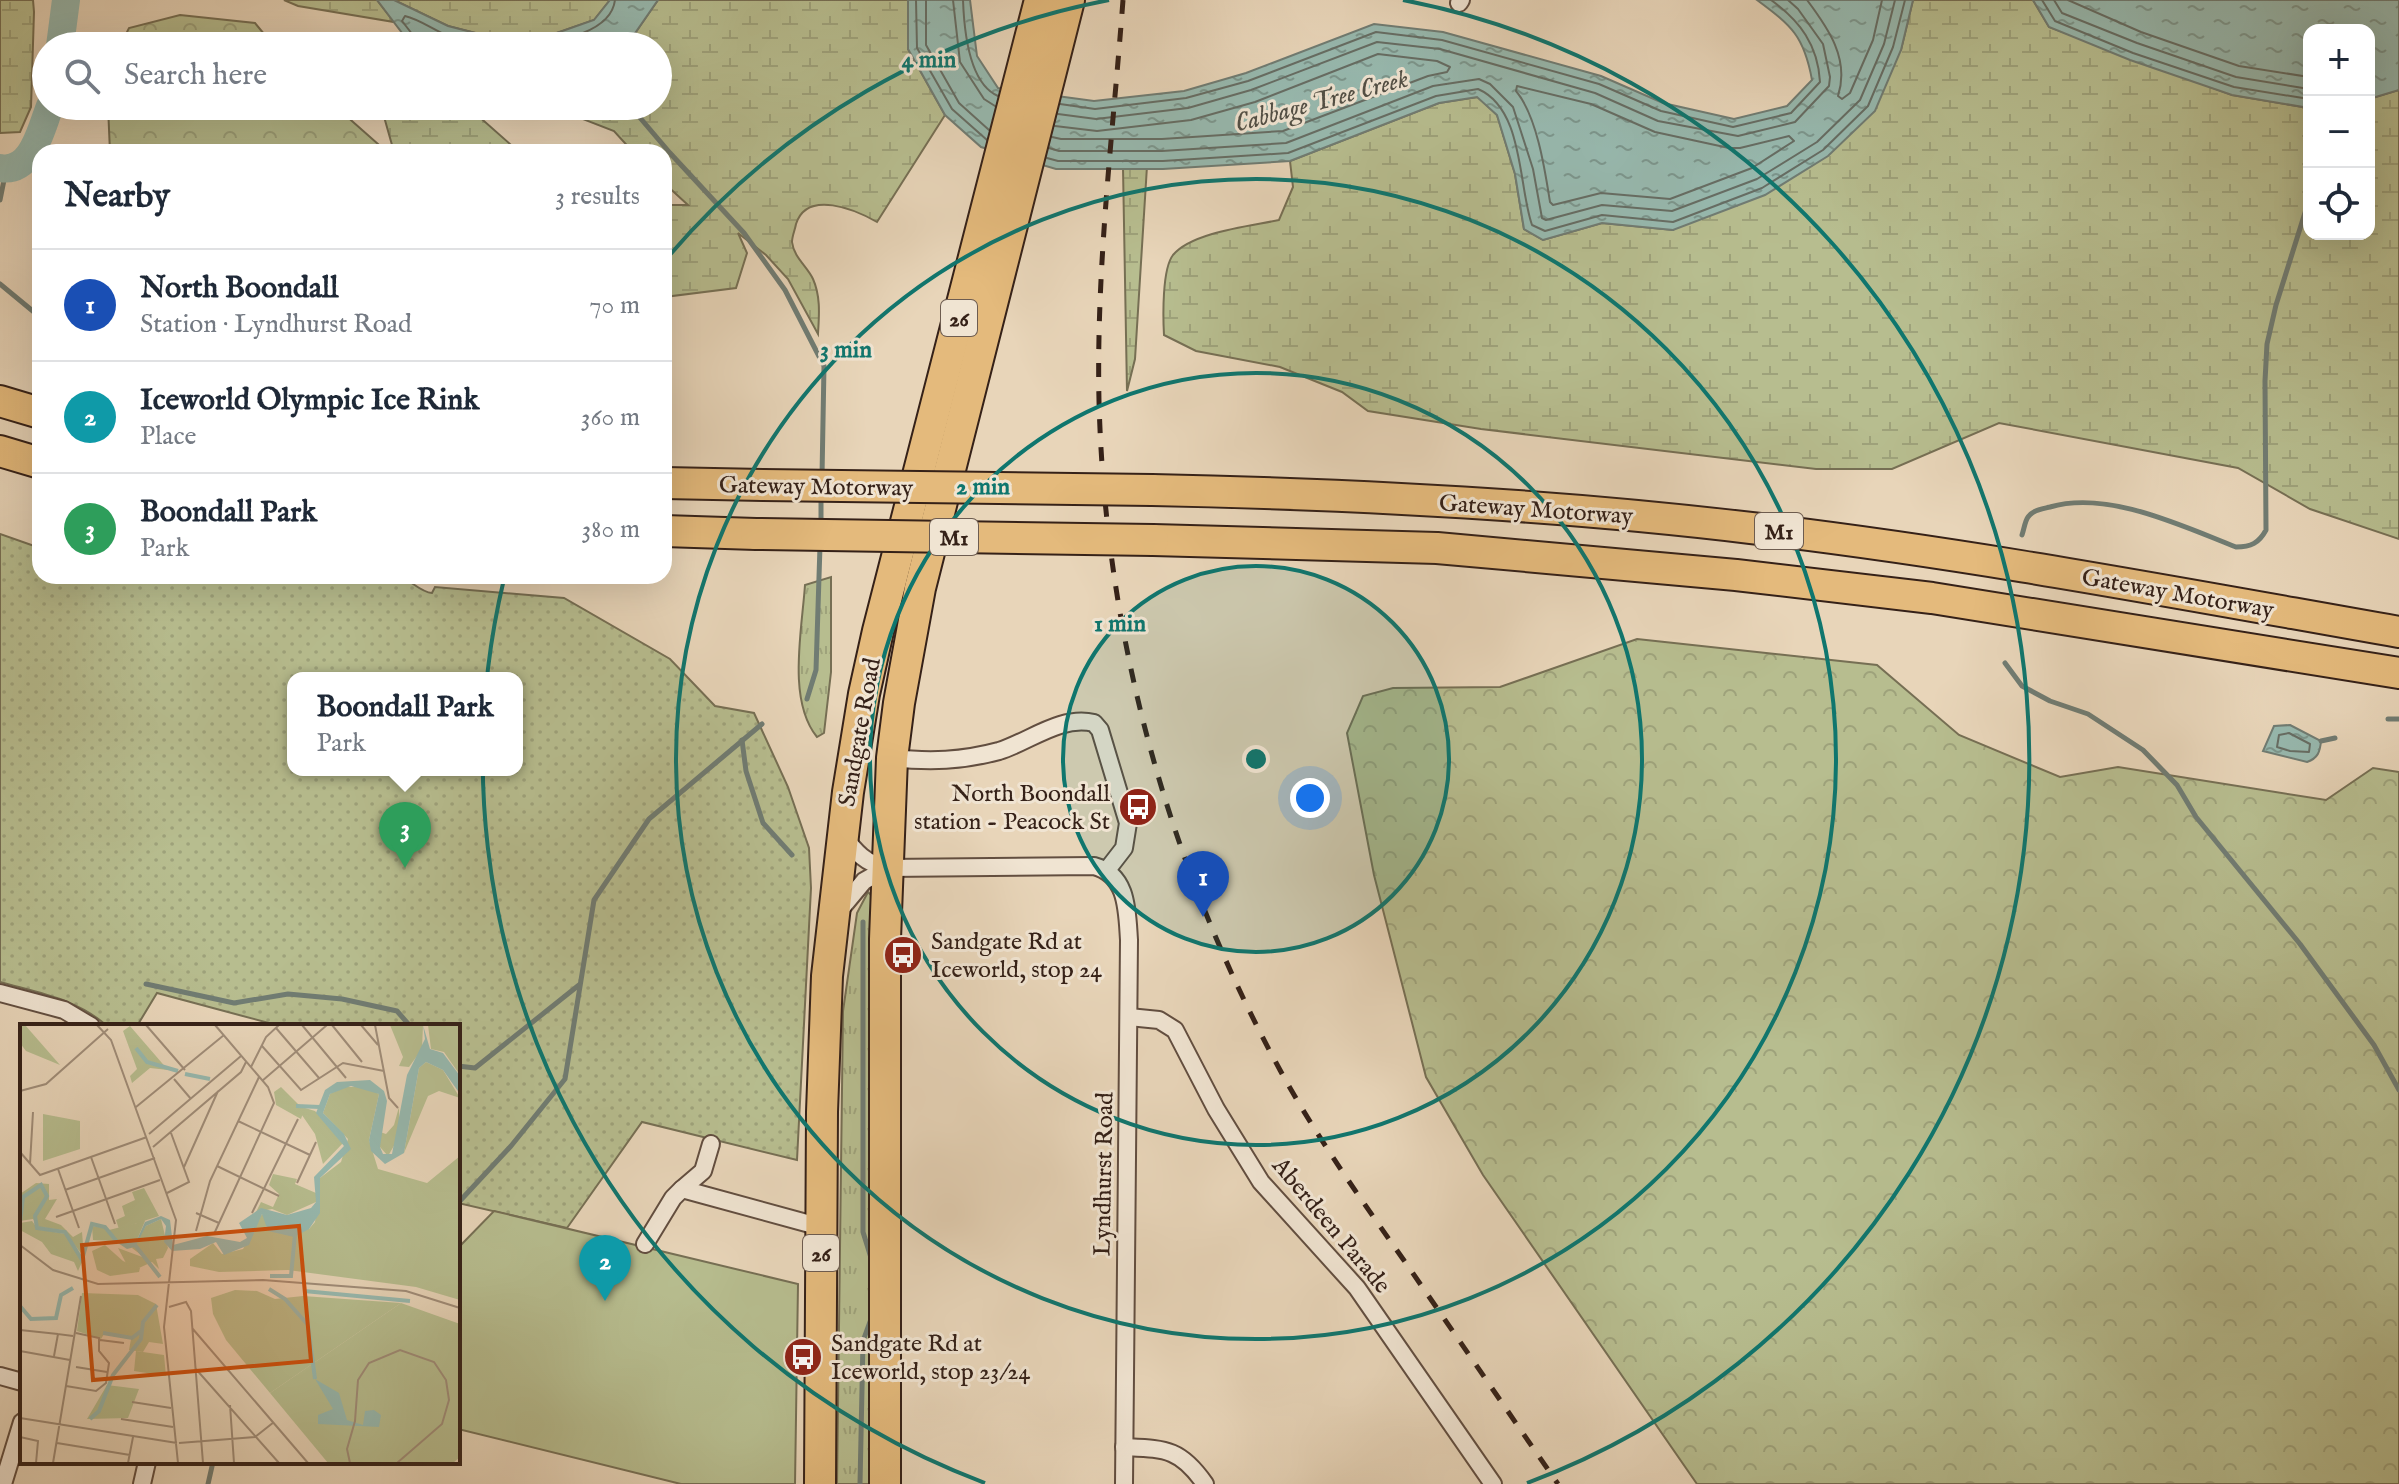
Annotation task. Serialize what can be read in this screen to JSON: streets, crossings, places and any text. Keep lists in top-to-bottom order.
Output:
{
  "streets": {
    "highway": [
      "26",
      "Gateway Motorway",
      "M1",
      "Sandgate Road"
    ],
    "street": ["Lyndhurst Road", "Aberdeen Parade"]
  },
  "crossings": [
    ["Lyndhurst Road", "Aberdeen Parade"]
  ],
  "water": ["Cabbage Tree Creek"],
  "places": {
    "bus stop": ["North Boondall station - Peacock St", "Sandgate Rd at Iceworld, stop 24", "Sandgate Rd at Iceworld, stop 23/24"]
  },
  "page": {
    "map_buttons": ["+", "−"],
    "search": "Search here",
    "heading": ["Nearby", "3 results"],
    "list": [
      {
        "mark": "1",
        "name": "North Boondall",
        "note": "Station · Lyndhurst Road",
        "value": "70 m"
      },
      {
        "mark": "2",
        "name": "Iceworld Olympic Ice Rink",
        "note": "Place",
        "value": "360 m"
      },
      {
        "mark": "3",
        "name": "Boondall Park",
        "note": "Park",
        "value": "380 m"
      }
    ],
    "popup": ["Boondall Park", "Park"],
    "pins": ["3", "1", "2"]
  },
  "rings": [
    "4 min",
    "3 min",
    "2 min",
    "1 min"
  ]
}
